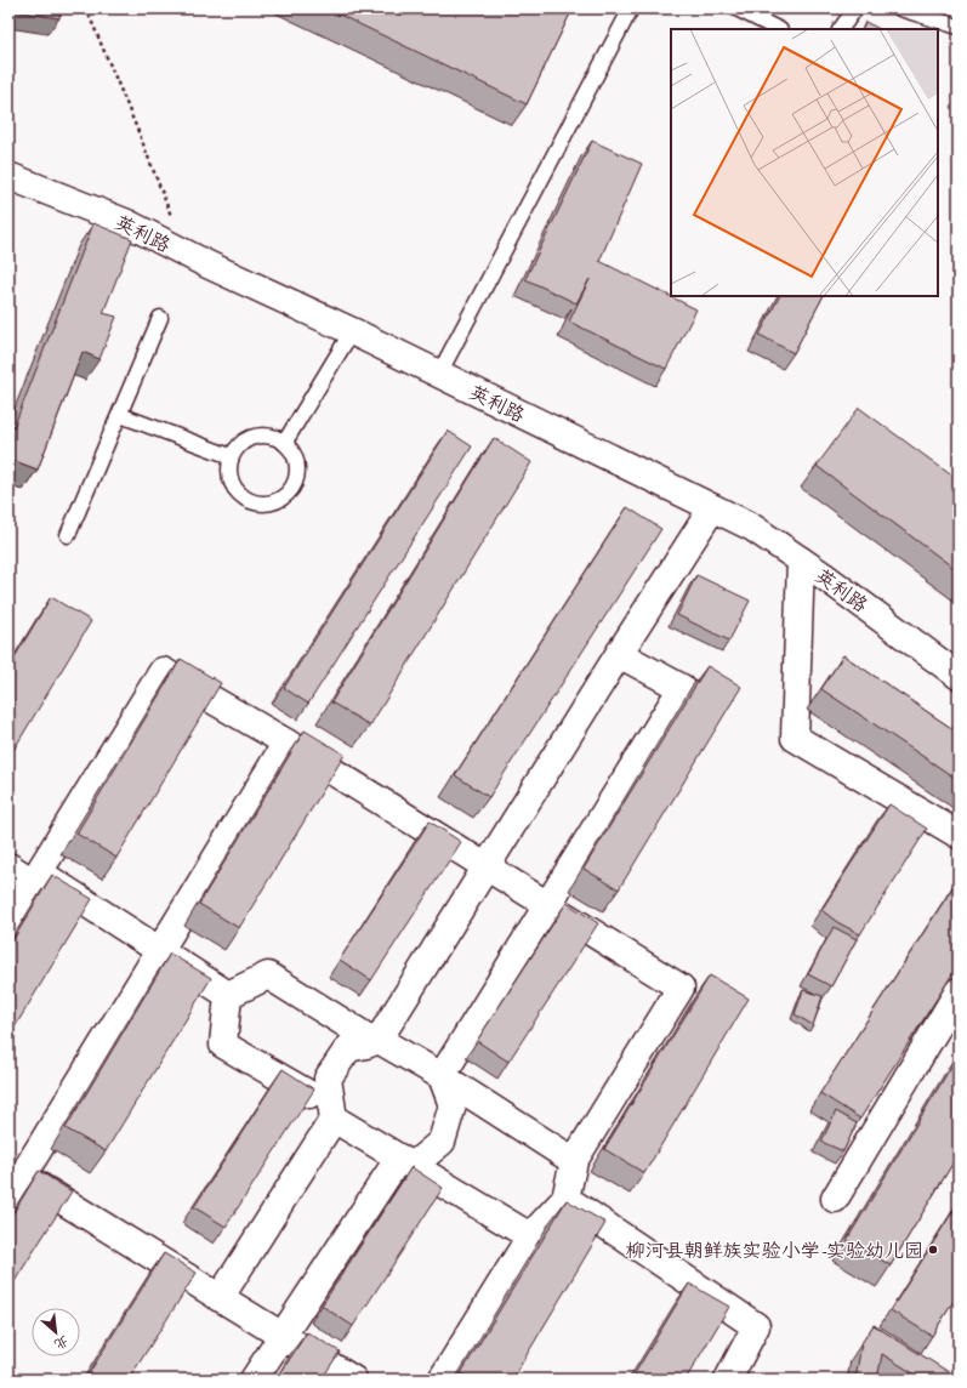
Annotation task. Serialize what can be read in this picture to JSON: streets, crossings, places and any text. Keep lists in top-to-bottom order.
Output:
{
  "streets": {
    "street": ["英利路"]
  },
  "places": ["柳河县朝鲜族实验小学-实验幼儿园"],
  "north": "bottom right"
}
